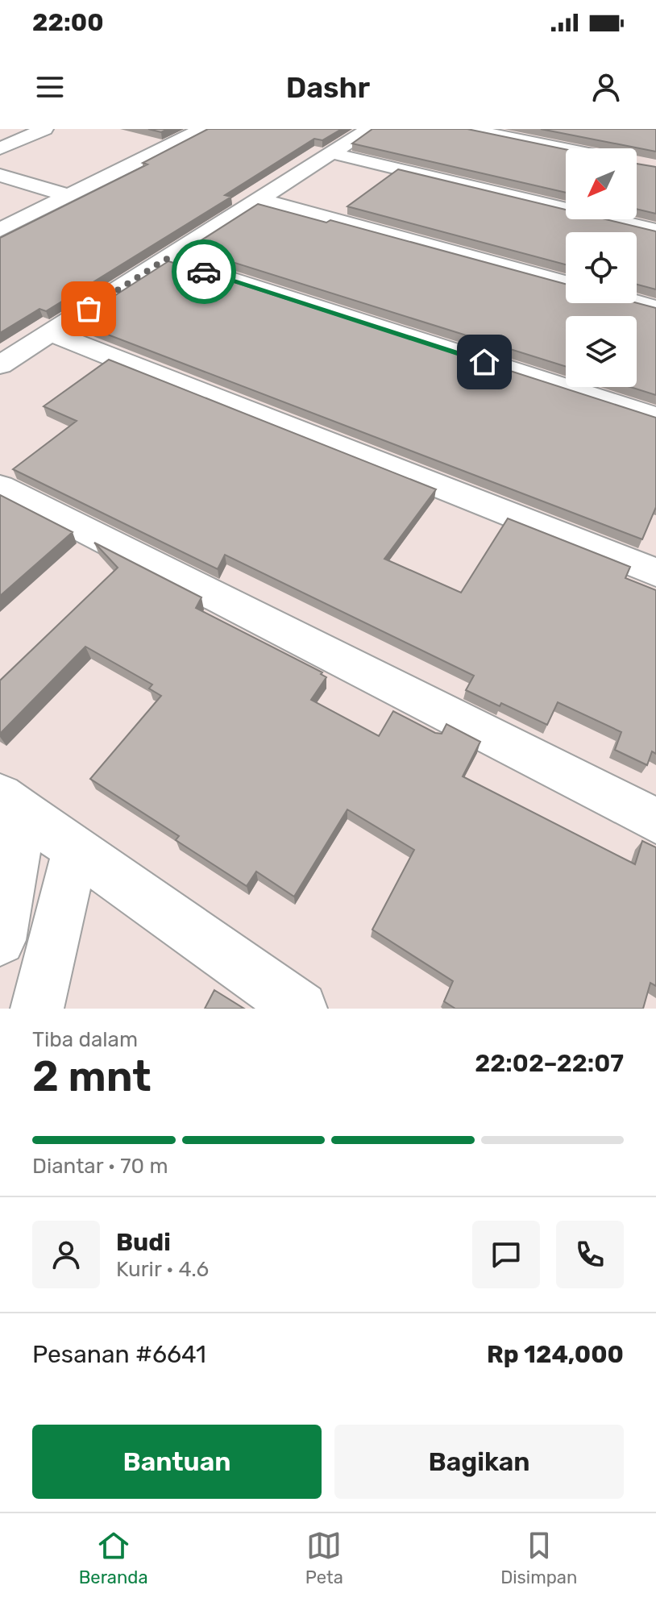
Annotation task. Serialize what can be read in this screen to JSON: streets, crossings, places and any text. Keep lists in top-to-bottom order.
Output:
{
  "north": "bottom left",
  "page": {
    "status": "22:00",
    "header": "Dashr",
    "heading": ["2 mnt", "Tiba dalam", "22:02–22:07"],
    "panel": [
      "Budi",
      "Kurir · 4.6",
      "Pesanan #6641",
      "Rp 124,000"
    ],
    "bar": "Diantar · 70 m",
    "buttons": ["Bantuan", "Bagikan"],
    "tabs": ["Beranda", "Peta", "Disimpan"]
  }
}
